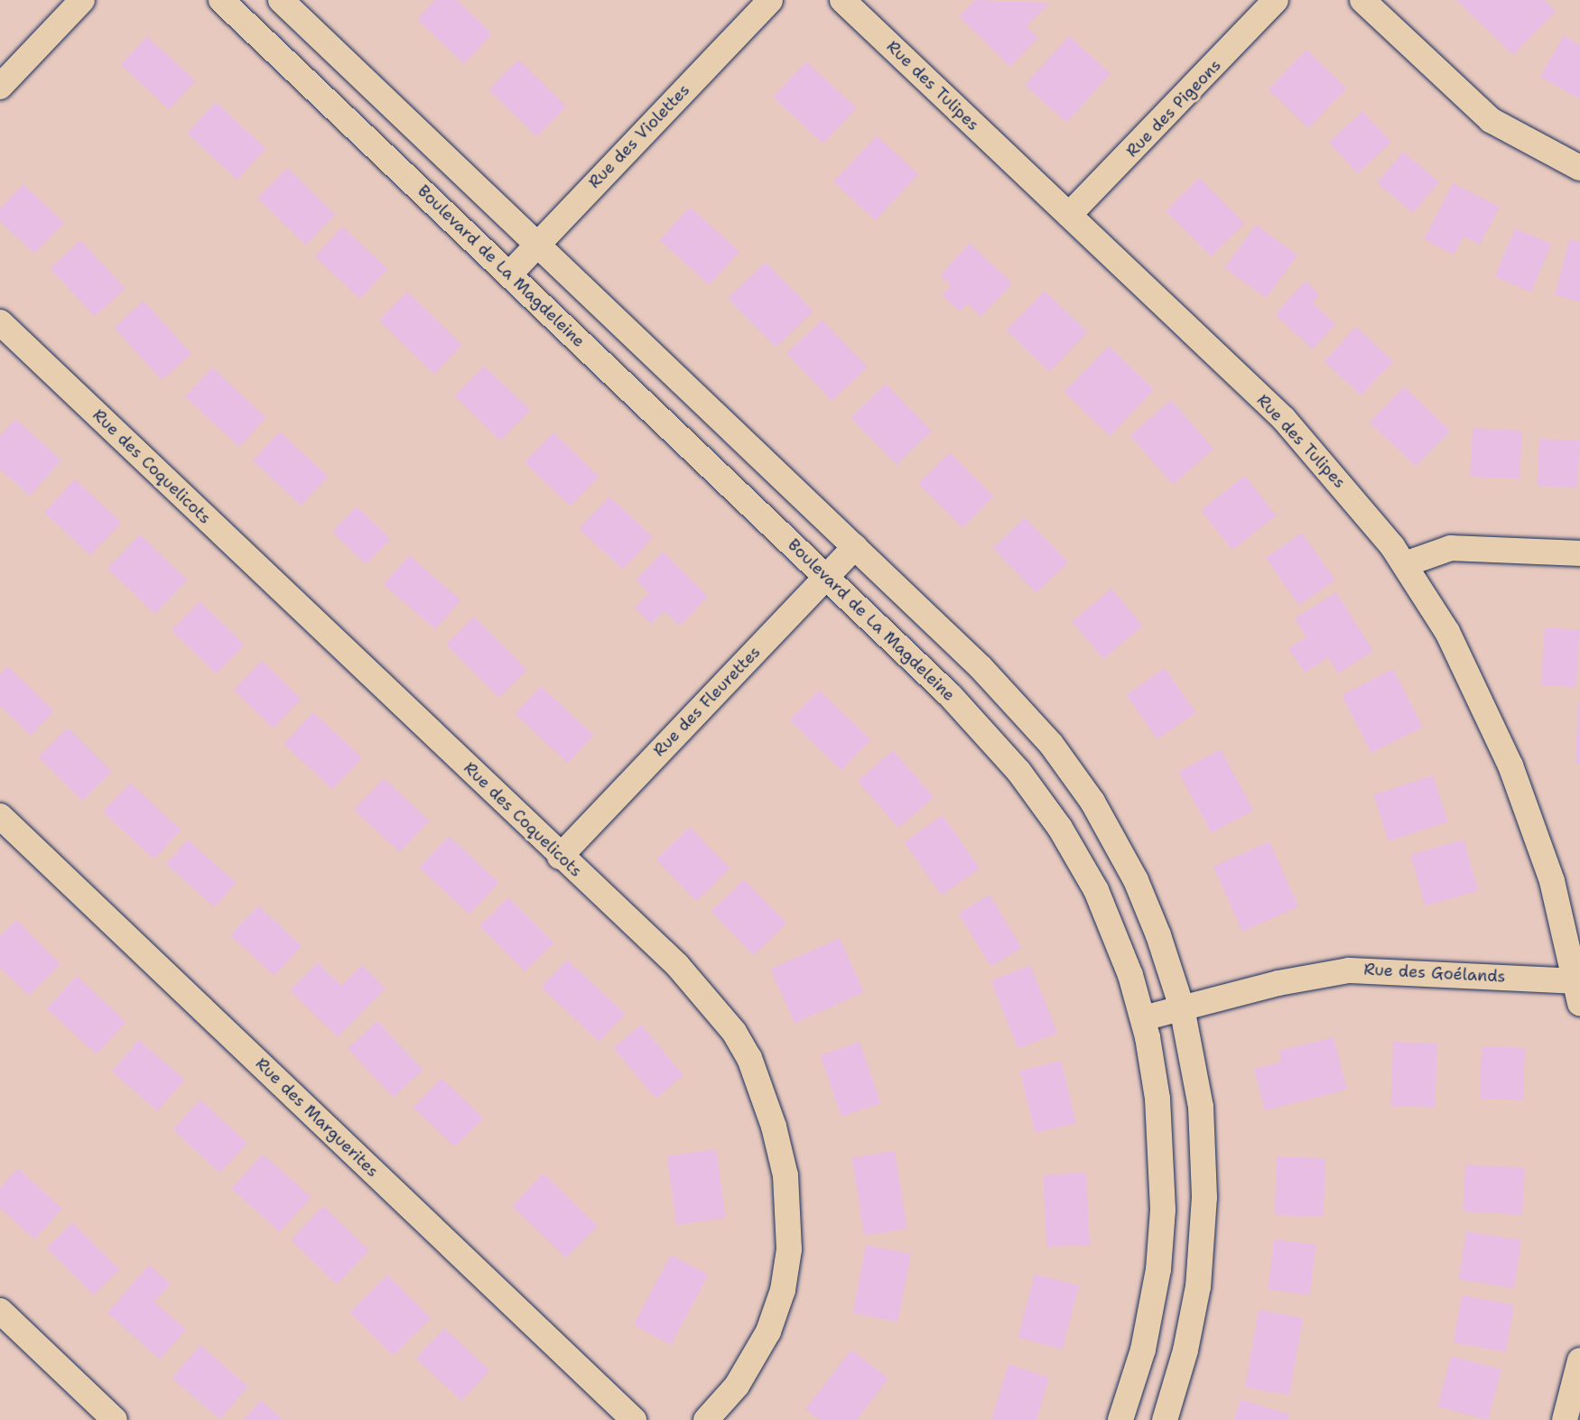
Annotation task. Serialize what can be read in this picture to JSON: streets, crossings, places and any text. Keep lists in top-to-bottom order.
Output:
{
  "streets": {
    "street": [
      "Rue des Tulipes",
      "Rue des Pigeons",
      "Rue des Violettes",
      "Boulevard de La Magdeleine",
      "Rue des Coquelicots",
      "Rue des Fleurettes",
      "Rue des Goélands",
      "Rue des Marguerites"
    ]
  },
  "crossings": [
    ["Rue des Tulipes", "Rue des Pigeons"],
    ["Rue des Tulipes", "Rue des Goélands"],
    ["Rue des Violettes", "Boulevard de La Magdeleine"],
    ["Boulevard de La Magdeleine", "Rue des Fleurettes"],
    ["Boulevard de La Magdeleine", "Rue des Goélands"],
    ["Rue des Coquelicots", "Rue des Fleurettes"]
  ]
}
